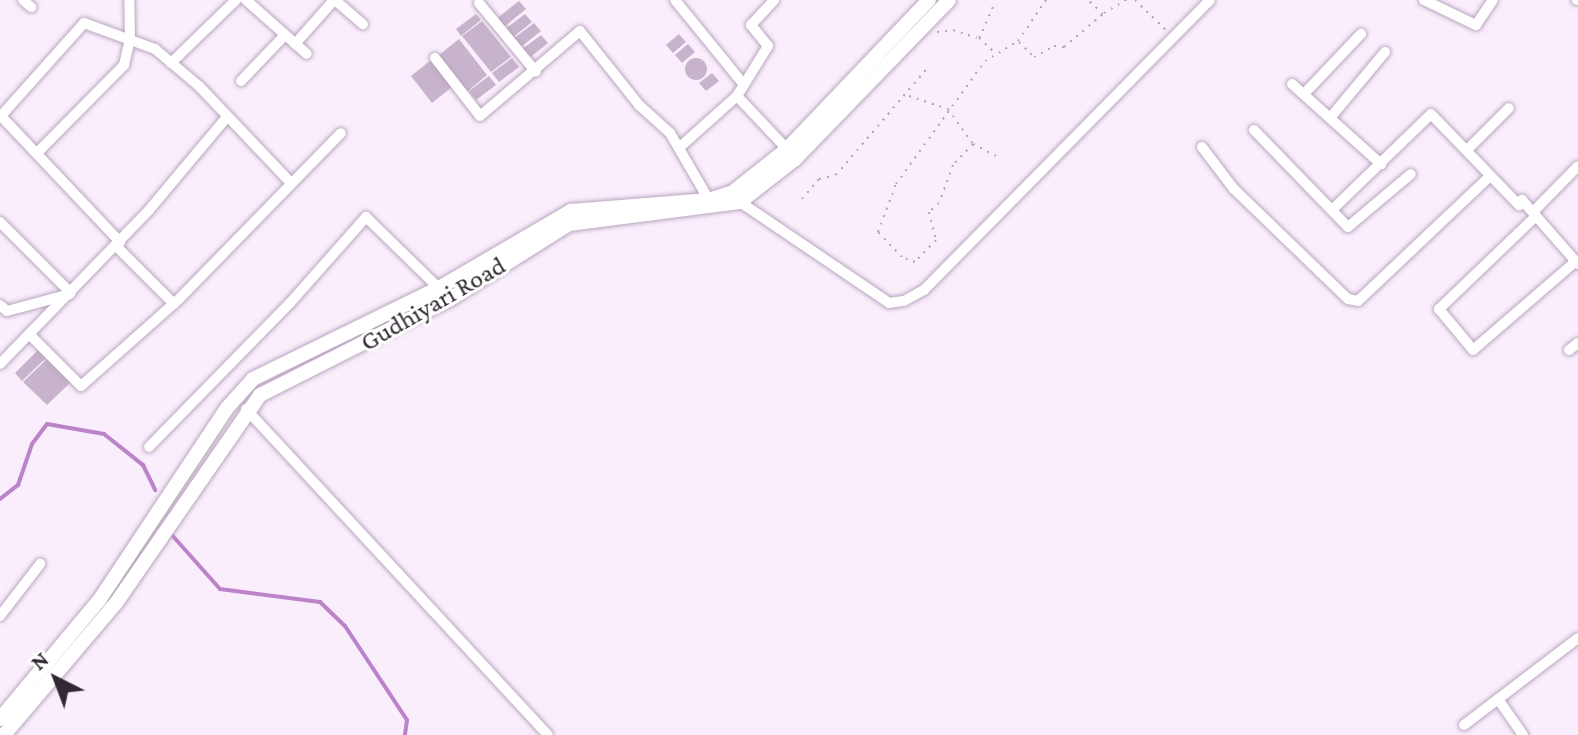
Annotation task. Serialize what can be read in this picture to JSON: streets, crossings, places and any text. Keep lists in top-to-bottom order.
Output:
{
  "streets": {
    "street": ["Gudhiyari Road"]
  },
  "north": "top left"
}
